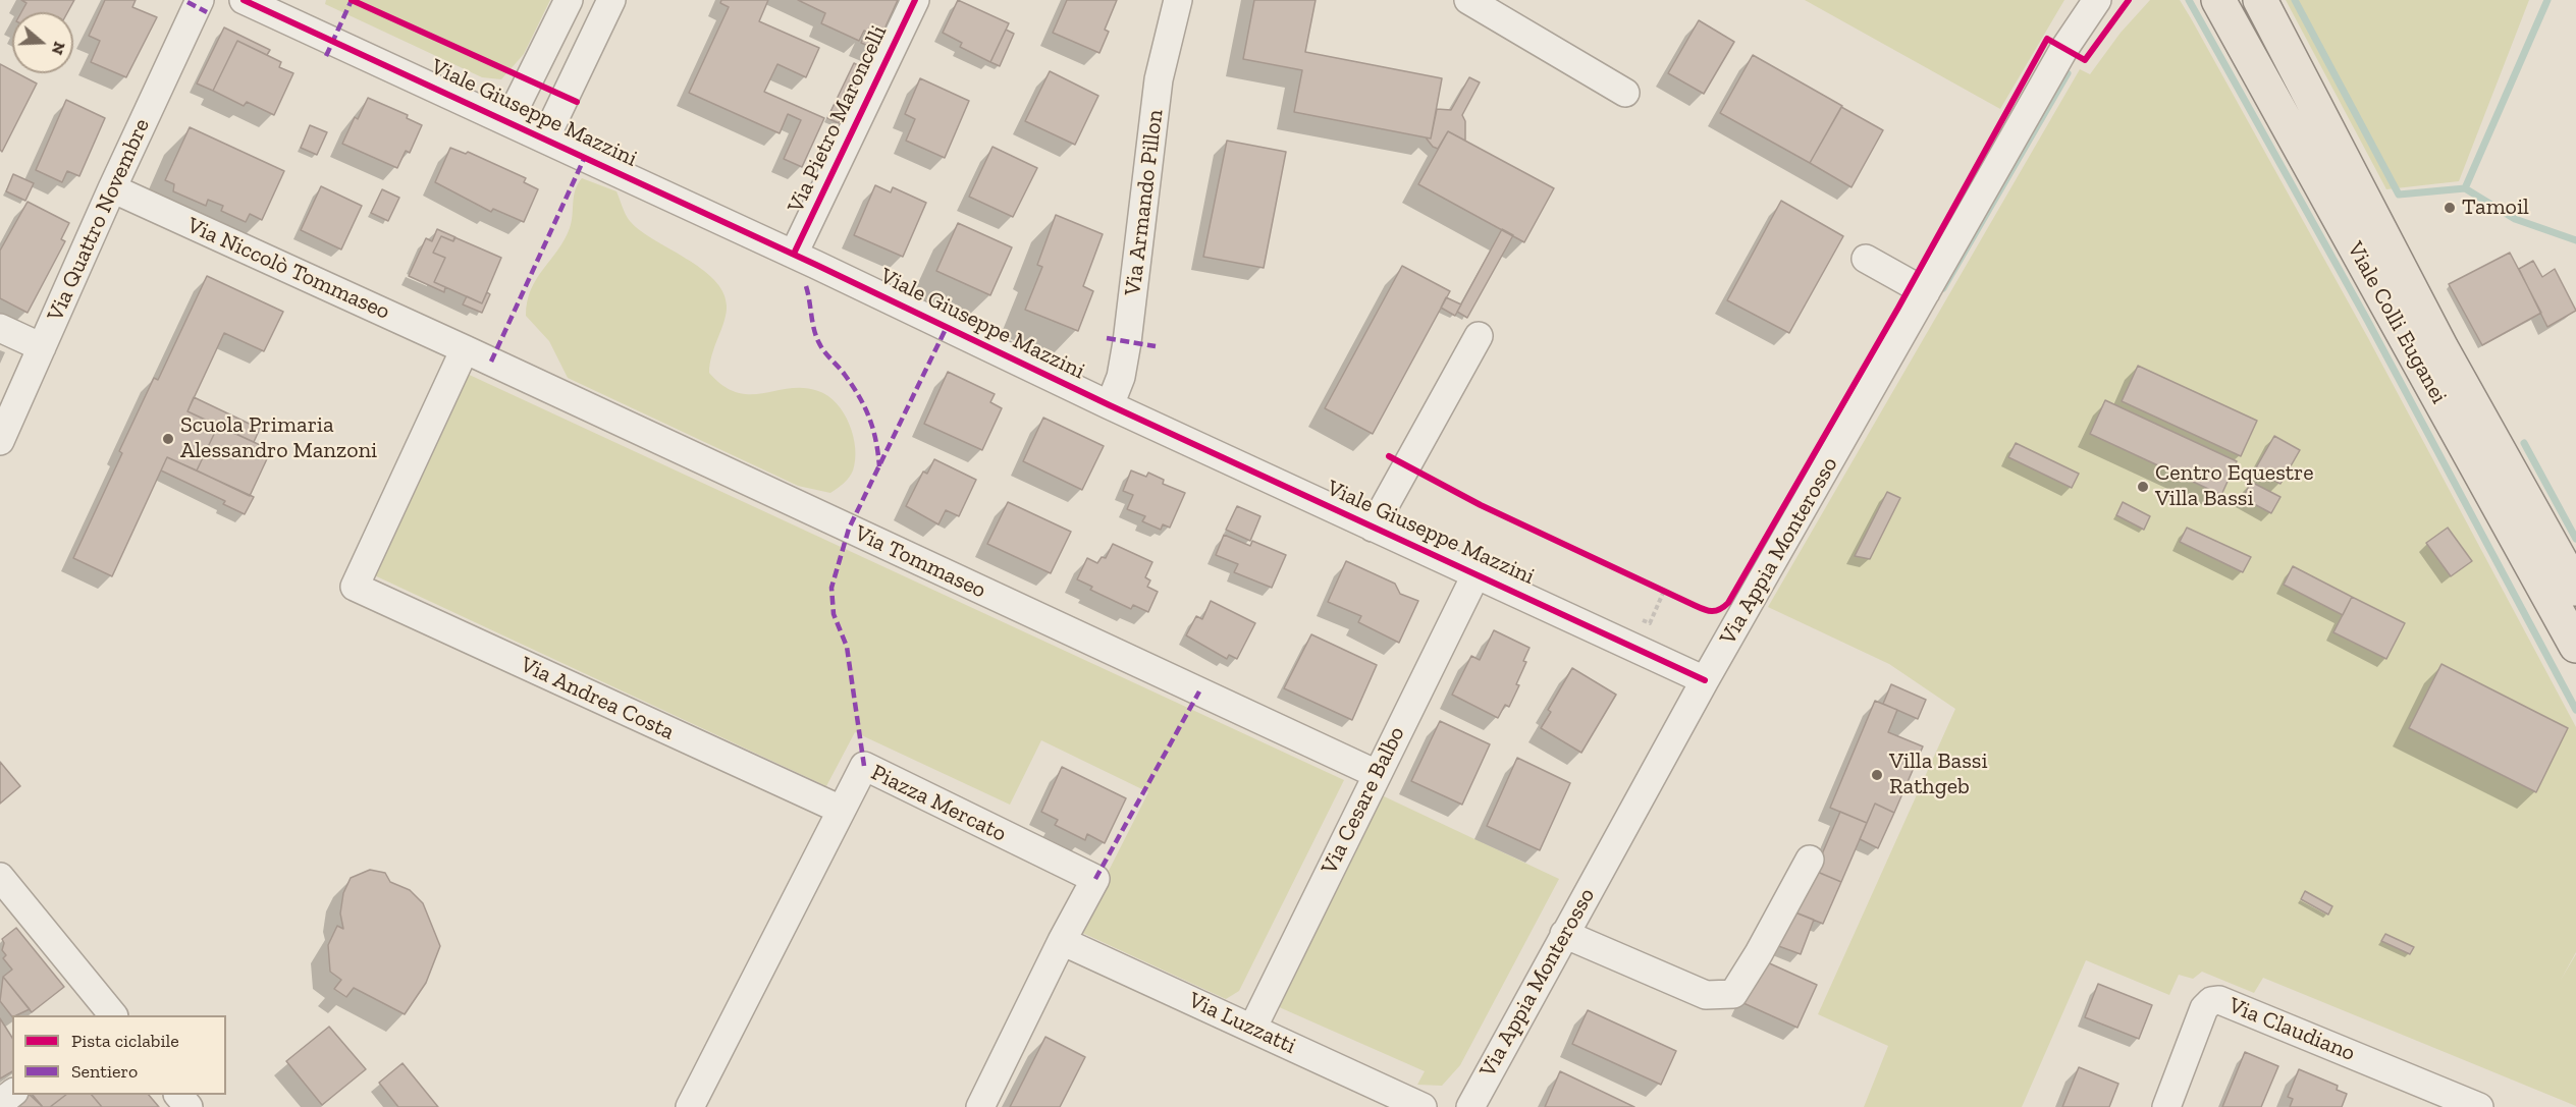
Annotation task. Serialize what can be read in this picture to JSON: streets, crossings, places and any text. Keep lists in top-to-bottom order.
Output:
{
  "streets": {
    "main road": ["Viale Colli Euganei"],
    "street": [
      "Viale Giuseppe Mazzini",
      "Via Pietro Maroncelli",
      "Via Armando Pillon",
      "Via Quattro Novembre",
      "Via Niccolò Tommaseo",
      "Via Appia Monterosso",
      "Via Tommaseo",
      "Via Andrea Costa",
      "Via Cesare Balbo",
      "Piazza Mercato",
      "Via Luzzatti",
      "Via Claudiano"
    ]
  },
  "crossings": [
    ["Viale Giuseppe Mazzini", "Via Pietro Maroncelli"],
    ["Viale Giuseppe Mazzini", "Via Armando Pillon"],
    ["Viale Giuseppe Mazzini", "Via Appia Monterosso"],
    ["Viale Giuseppe Mazzini", "Via Cesare Balbo"],
    ["Via Quattro Novembre", "Via Niccolò Tommaseo"],
    ["Via Niccolò Tommaseo", "Via Tommaseo"],
    ["Via Niccolò Tommaseo", "Via Andrea Costa"],
    ["Via Tommaseo", "Via Andrea Costa"],
    ["Via Tommaseo", "Via Cesare Balbo"],
    ["Via Andrea Costa", "Piazza Mercato"],
    ["Via Cesare Balbo", "Via Luzzatti"],
    ["Piazza Mercato", "Via Luzzatti"]
  ],
  "places": [
    "Tamoil",
    "Scuola Primaria Alessandro Manzoni",
    "Centro Equestre Villa Bassi",
    "Villa Bassi Rathgeb"
  ],
  "legend": ["Pista ciclabile", "Sentiero"],
  "north": "right"
}
